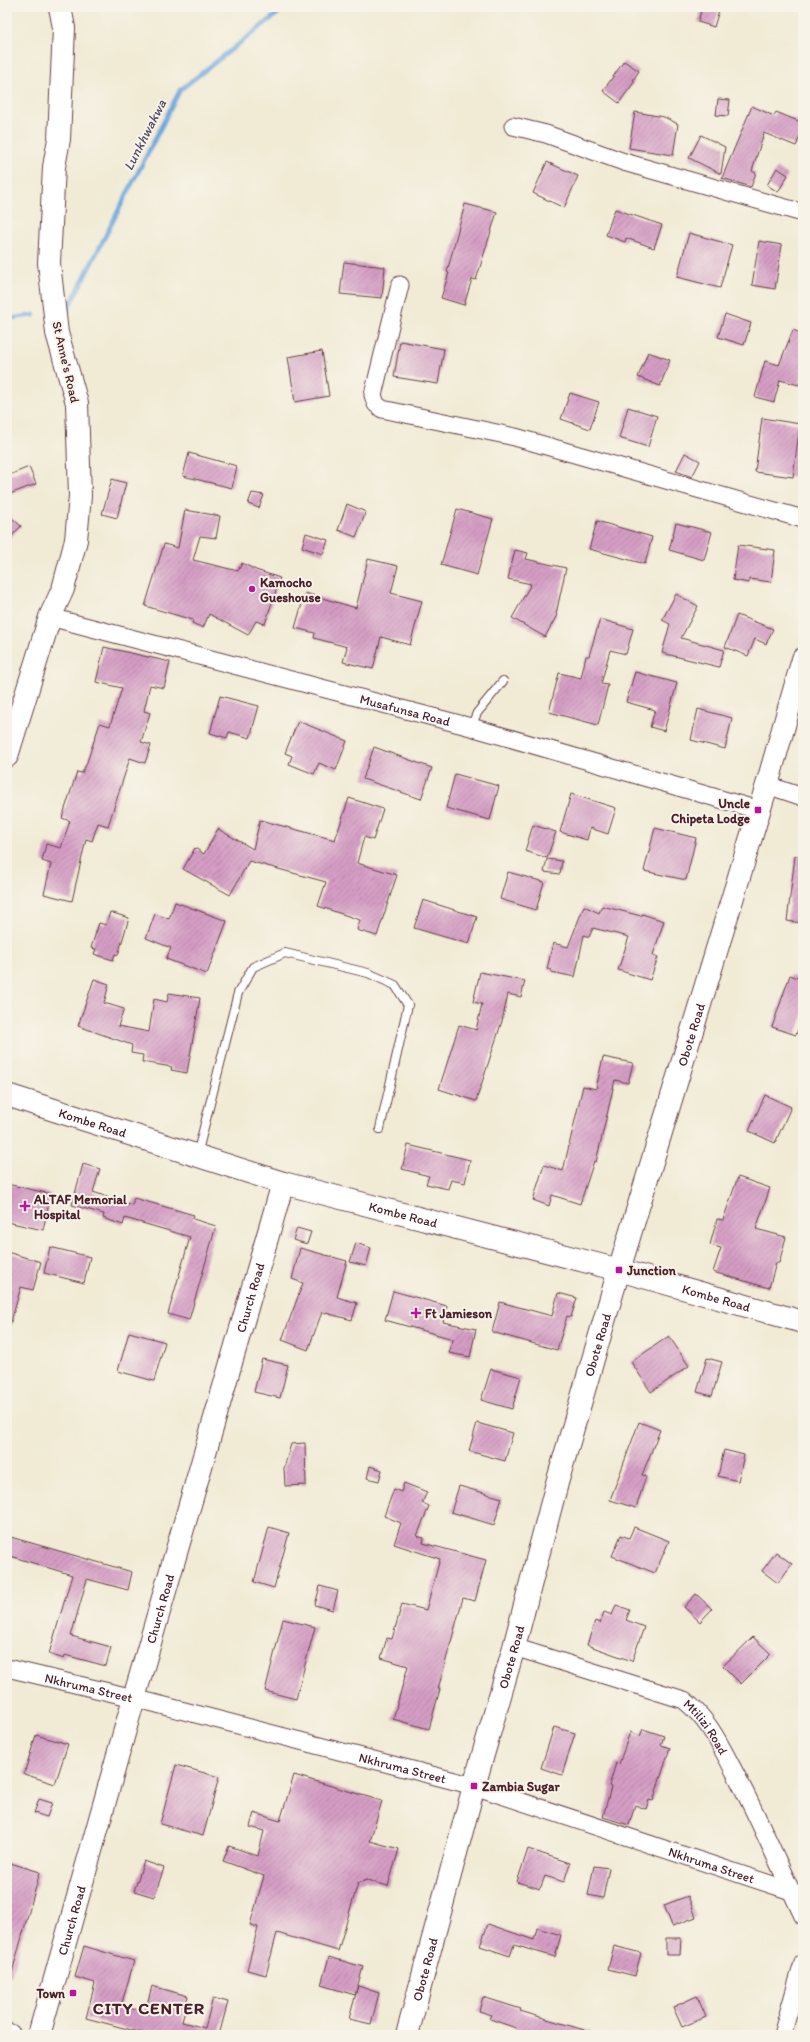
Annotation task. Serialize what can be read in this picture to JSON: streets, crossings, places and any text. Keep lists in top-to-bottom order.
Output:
{
  "streets": {
    "street": [
      "St Anne's Road",
      "Musafunsa Road",
      "Obote Road",
      "Kombe Road",
      "Church Road",
      "Nkhruma Street",
      "Mtilizi Road"
    ]
  },
  "crossings": [
    ["St Anne's Road", "Musafunsa Road"],
    ["Musafunsa Road", "Obote Road"],
    ["Obote Road", "Kombe Road"],
    ["Obote Road", "Nkhruma Street"],
    ["Obote Road", "Mtilizi Road"],
    ["Kombe Road", "Church Road"],
    ["Church Road", "Nkhruma Street"],
    ["Nkhruma Street", "Mtilizi Road"]
  ],
  "districts": ["CITY CENTER"],
  "water": ["Lunkhwakwa"],
  "places": {
    "other": ["Kamocho Gueshouse"],
    "transit": [
      "Uncle Chipeta Lodge",
      "Junction",
      "Zambia Sugar",
      "Town"
    ],
    "health": ["ALTAF Memorial Hospital", "Ft Jamieson"]
  }
}
